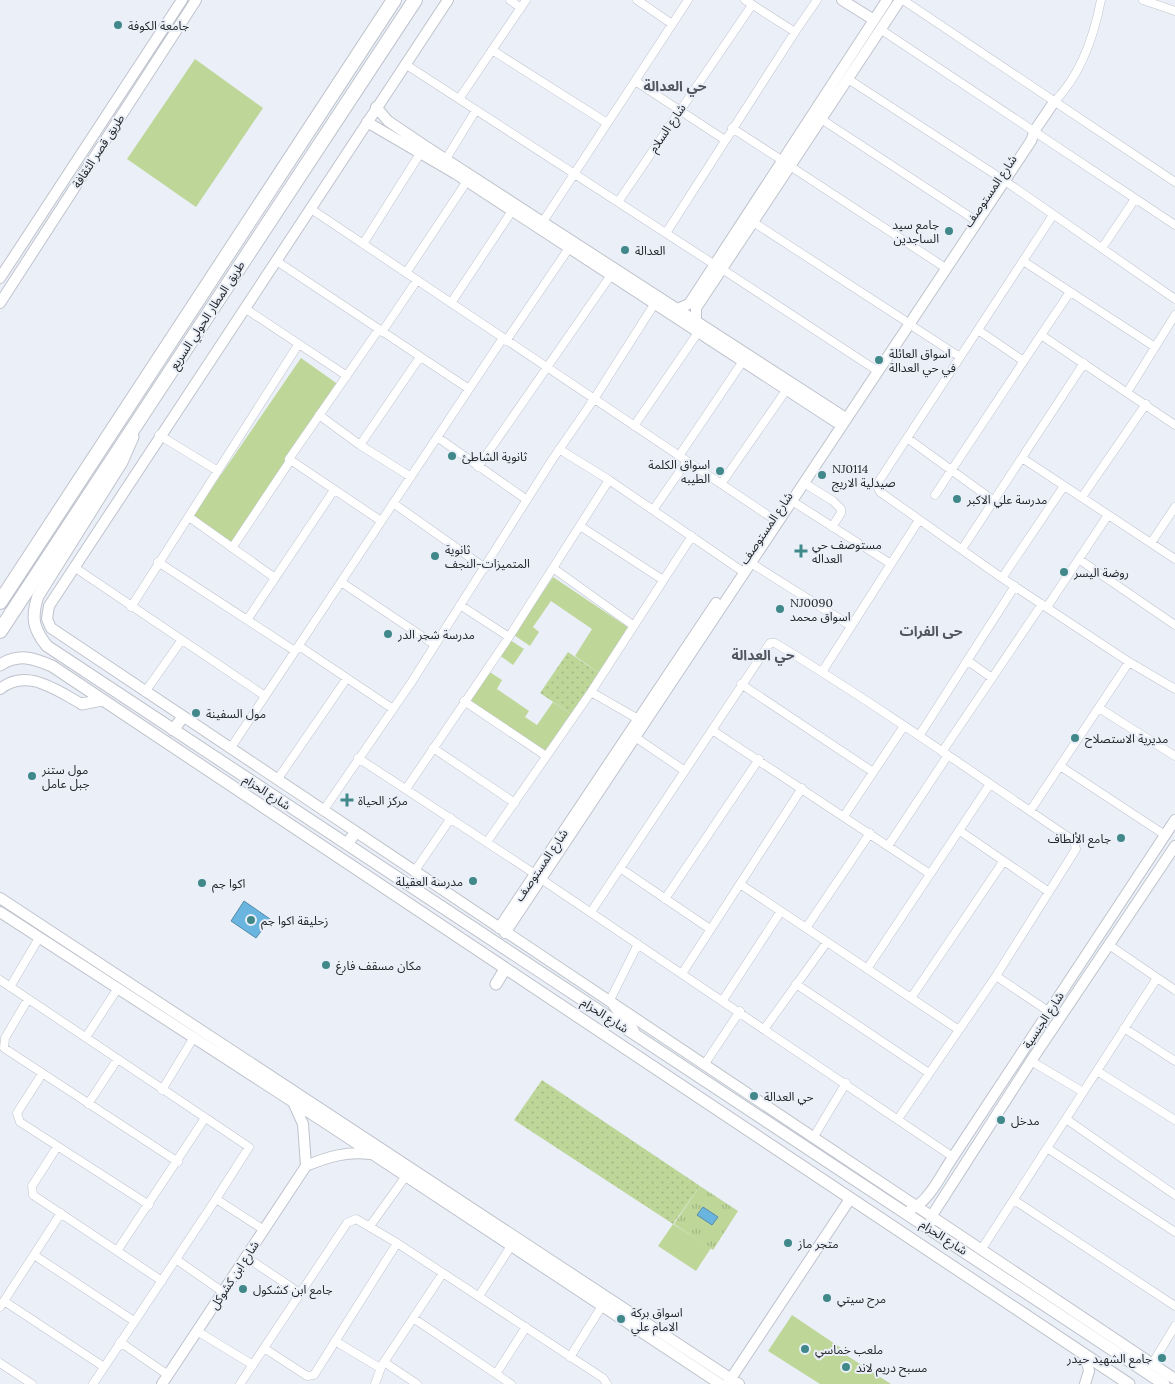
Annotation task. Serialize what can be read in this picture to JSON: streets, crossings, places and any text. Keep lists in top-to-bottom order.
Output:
{
  "streets": {
    "highway": ["طريق المطار الحولي السريع"],
    "main road": ["شارع الحزام"],
    "street": [
      "شارع السلام",
      "طريق قصر الثقافة",
      "شارع المستوصف",
      "شارع الجنسية",
      "شارع ابن كشوكل"
    ]
  },
  "crossings": [
    ["طريق المطار الحولي السريع", "شارع الحزام"]
  ],
  "districts": ["حي العدالة", "حی الفرات", "حي العدالة"],
  "places": {
    "other": [
      "جامعة الكوفة",
      "جامع سيد الساجدين",
      "العدالة",
      "اسواق العائلة في حي العدالة",
      "ثانوية الشاطئ",
      "اسواق الكلمة الطيبه",
      "NJ0114 صيدلية الاريج",
      "مدرسة علي الاكبر",
      "ثانوية المتميزات-النجف",
      "روضة اليسر",
      "NJ0090 اسواق محمد",
      "مدرسة شجر الدر",
      "مول السفينة",
      "مديرية الاستصلاح",
      "مول ستنر جبل عامل",
      "جامع الألطاف",
      "مدرسة العقيلة",
      "اكوا جم",
      "زحليقة اكوا جم",
      "مكان مسقف فارغ",
      "حي العدالة",
      "مدخل",
      "متجر ماز",
      "جامع ابن كشكول",
      "مرح سيتي",
      "اسواق بركة الامام علي",
      "ملعب خماسي",
      "جامع الشهيد حيدر",
      "مسبح دريم لاند"
    ],
    "health": ["مستوصف حي العداله", "مركز الحياة"]
  }
}
